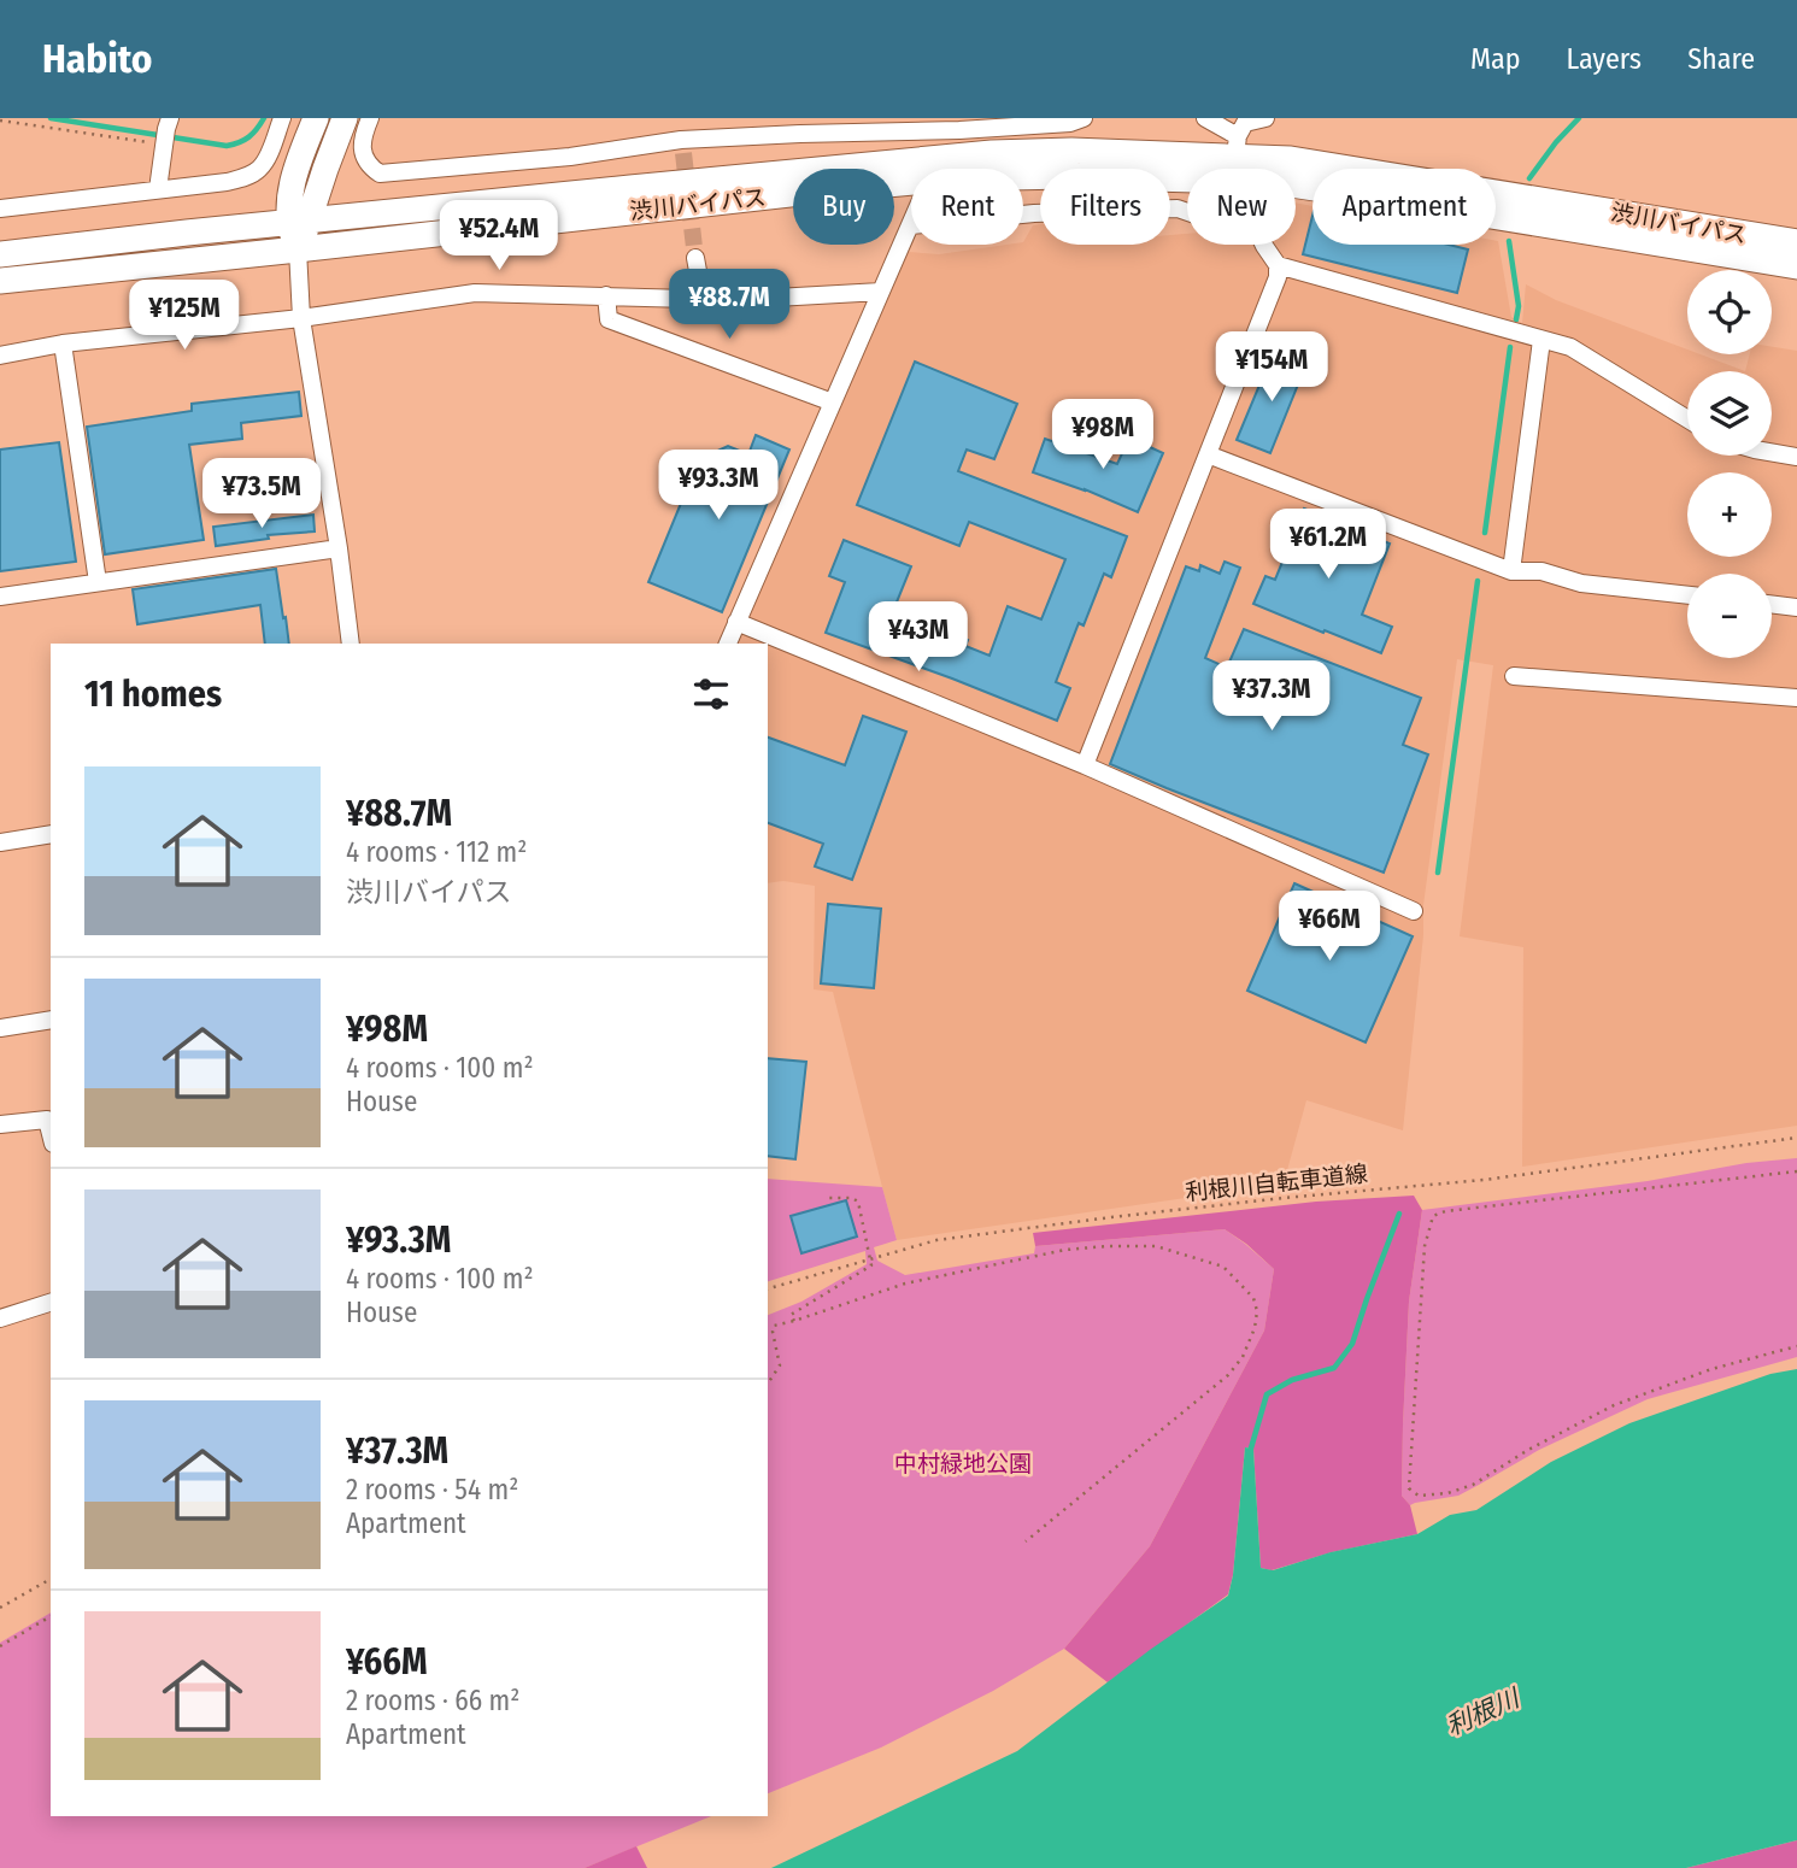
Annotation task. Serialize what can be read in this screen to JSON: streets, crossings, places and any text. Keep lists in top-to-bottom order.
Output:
{
  "streets": {
    "highway": ["渋川バイパス"],
    "path": ["利根川自転車道線"]
  },
  "water": ["利根川"],
  "parks": ["中村緑地公園"],
  "page": {
    "header": "Habito",
    "nav": ["Map", "Layers", "Share"],
    "chip": [
      "Buy",
      "Rent",
      "Filters",
      "New",
      "Apartment"
    ],
    "price": [
      "¥52.4M",
      "¥88.7M",
      "¥125M",
      "¥154M",
      "¥98M",
      "¥93.3M",
      "¥73.5M",
      "¥61.2M",
      "¥43M",
      "¥37.3M",
      "¥66M"
    ],
    "map_buttons": ["+", "−"],
    "heading": "11 homes",
    "list": [
      {
        "name": "¥88.7M",
        "note": "4 rooms · 112 m² · 渋川バイパス"
      },
      {
        "name": "¥98M",
        "note": "4 rooms · 100 m² · House"
      },
      {
        "name": "¥93.3M",
        "note": "4 rooms · 100 m² · House"
      },
      {
        "name": "¥37.3M",
        "note": "2 rooms · 54 m² · Apartment"
      },
      {
        "name": "¥66M",
        "note": "2 rooms · 66 m² · Apartment"
      }
    ]
  }
}
